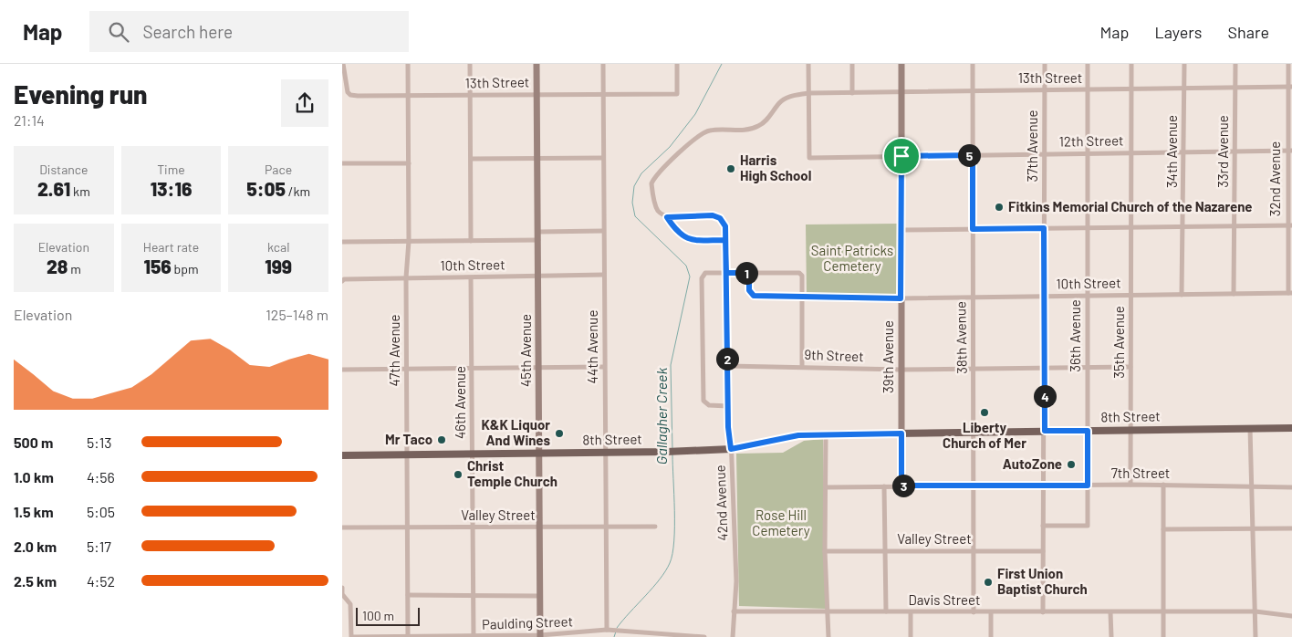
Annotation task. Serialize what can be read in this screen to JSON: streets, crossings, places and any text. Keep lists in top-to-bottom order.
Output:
{
  "streets": {
    "main road": ["8th Street"],
    "street": [
      "13th Street",
      "12th Street",
      "37th Avenue",
      "34th Avenue",
      "33rd Avenue",
      "32nd Avenue",
      "10th Street",
      "36th Avenue",
      "38th Avenue",
      "35th Avenue",
      "44th Avenue",
      "47th Avenue",
      "45th Avenue",
      "9th Street",
      "39th Avenue",
      "46th Avenue",
      "7th Street",
      "42nd Avenue",
      "Valley Street",
      "Davis Street",
      "Paulding Street"
    ]
  },
  "crossings": [
    ["13th Street", "12th Street"],
    ["13th Street", "37th Avenue"],
    ["13th Street", "34th Avenue"],
    ["13th Street", "33rd Avenue"],
    ["13th Street", "32nd Avenue"],
    ["13th Street", "36th Avenue"],
    ["13th Street", "38th Avenue"],
    ["13th Street", "35th Avenue"],
    ["13th Street", "44th Avenue"],
    ["13th Street", "47th Avenue"],
    ["13th Street", "45th Avenue"],
    ["13th Street", "39th Avenue"],
    ["12th Street", "37th Avenue"],
    ["12th Street", "34th Avenue"],
    ["12th Street", "33rd Avenue"],
    ["12th Street", "32nd Avenue"],
    ["12th Street", "36th Avenue"],
    ["12th Street", "38th Avenue"],
    ["12th Street", "35th Avenue"],
    ["12th Street", "39th Avenue"],
    ["37th Avenue", "10th Street"],
    ["37th Avenue", "36th Avenue"],
    ["37th Avenue", "9th Street"],
    ["37th Avenue", "8th Street"],
    ["37th Avenue", "7th Street"],
    ["37th Avenue", "Valley Street"],
    ["37th Avenue", "Davis Street"],
    ["34th Avenue", "10th Street"],
    ["33rd Avenue", "10th Street"],
    ["32nd Avenue", "10th Street"],
    ["10th Street", "36th Avenue"],
    ["10th Street", "38th Avenue"],
    ["10th Street", "35th Avenue"],
    ["10th Street", "44th Avenue"],
    ["10th Street", "47th Avenue"],
    ["10th Street", "45th Avenue"],
    ["10th Street", "39th Avenue"],
    ["10th Street", "46th Avenue"],
    ["36th Avenue", "9th Street"],
    ["36th Avenue", "8th Street"],
    ["36th Avenue", "7th Street"],
    ["38th Avenue", "9th Street"],
    ["38th Avenue", "8th Street"],
    ["38th Avenue", "7th Street"],
    ["38th Avenue", "Valley Street"],
    ["38th Avenue", "Davis Street"],
    ["35th Avenue", "9th Street"],
    ["35th Avenue", "8th Street"],
    ["35th Avenue", "7th Street"],
    ["44th Avenue", "8th Street"],
    ["44th Avenue", "Valley Street"],
    ["44th Avenue", "Paulding Street"],
    ["47th Avenue", "8th Street"],
    ["47th Avenue", "Valley Street"],
    ["47th Avenue", "Paulding Street"],
    ["45th Avenue", "8th Street"],
    ["45th Avenue", "Valley Street"],
    ["45th Avenue", "Paulding Street"],
    ["9th Street", "39th Avenue"],
    ["9th Street", "42nd Avenue"],
    ["39th Avenue", "8th Street"],
    ["39th Avenue", "7th Street"],
    ["46th Avenue", "8th Street"],
    ["46th Avenue", "Valley Street"],
    ["46th Avenue", "Paulding Street"],
    ["8th Street", "42nd Avenue"],
    ["42nd Avenue", "Davis Street"]
  ],
  "water": ["Gallagher Creek"],
  "parks": ["Saint Patricks Cemetery", "Rose Hill Cemetery"],
  "places": [
    "Harris High School",
    "Fitkins Memorial Church of the Nazarene",
    "Liberty Church of Mer",
    "K&K Liquor And Wines",
    "Mr Taco",
    "AutoZone",
    "Christ Temple Church",
    "First Union Baptist Church"
  ],
  "scale_bar": "100 m",
  "page": {
    "header": "Map",
    "search": "Search here",
    "nav": ["Map", "Layers", "Share"],
    "heading": ["Evening run", "21:14"],
    "stats": [
      ["Distance", "2.61 km"],
      ["Time", "13:16"],
      ["Pace", "5:05 /km"],
      ["Elevation", "28 m"],
      ["Heart rate", "156 bpm"],
      ["kcal", "199"]
    ],
    "pins": [
      "5",
      "1",
      "2",
      "4",
      "3"
    ],
    "chart": ["Elevation", "125–148 m"],
    "list": [
      {
        "name": "500 m",
        "note": "5:13"
      },
      {
        "name": "1.0 km",
        "note": "4:56"
      },
      {
        "name": "1.5 km",
        "note": "5:05"
      },
      {
        "name": "2.0 km",
        "note": "5:17"
      },
      {
        "name": "2.5 km",
        "note": "4:52"
      }
    ],
    "scale": "100 m"
  }
}
